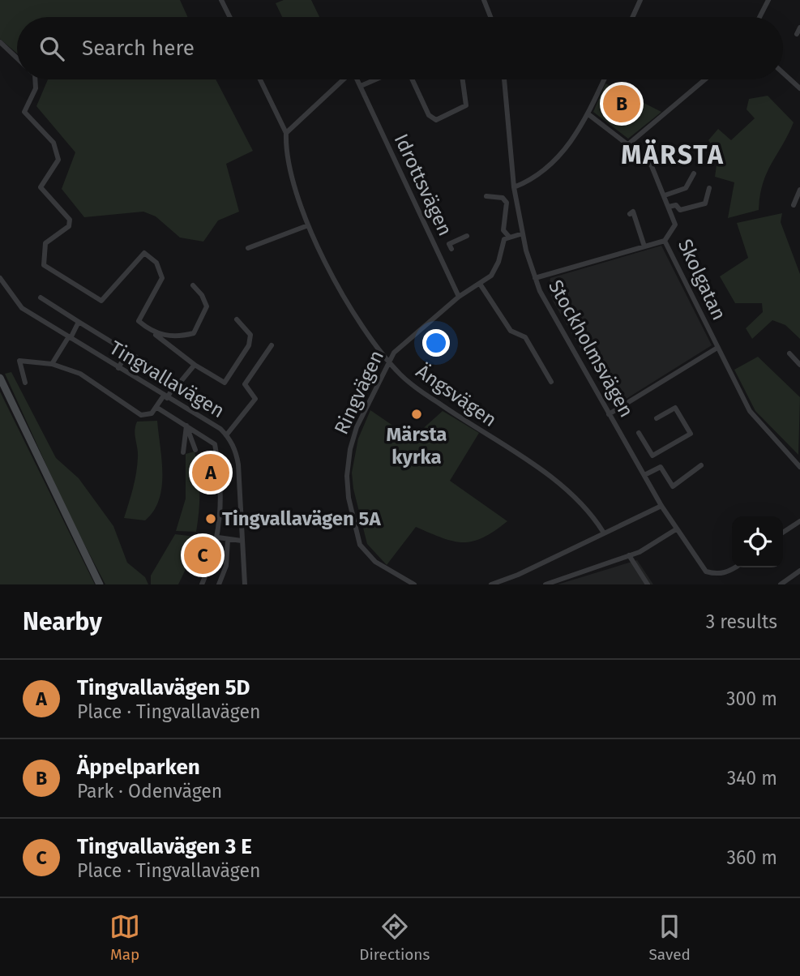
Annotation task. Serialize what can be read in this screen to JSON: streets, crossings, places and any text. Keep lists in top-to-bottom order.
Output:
{
  "streets": {
    "street": [
      "Idrottsvägen",
      "Skolgatan",
      "Stockholmsvägen",
      "Tingvallavägen",
      "Ringvägen",
      "Ängsvägen"
    ]
  },
  "crossings": [
    ["Idrottsvägen", "Ringvägen"],
    ["Ringvägen", "Ängsvägen"]
  ],
  "districts": ["MÄRSTA"],
  "places": ["Märsta kyrka", "Tingvallavägen 5A"],
  "page": {
    "search": "Search here",
    "pins": ["B", "A", "C"],
    "heading": ["Nearby", "3 results"],
    "list": [
      {
        "mark": "A",
        "name": "Tingvallavägen 5D",
        "note": "Place · Tingvallavägen",
        "value": "300 m"
      },
      {
        "mark": "B",
        "name": "Äppelparken",
        "note": "Park · Odenvägen",
        "value": "340 m"
      },
      {
        "mark": "C",
        "name": "Tingvallavägen 3 E",
        "note": "Place · Tingvallavägen",
        "value": "360 m"
      }
    ],
    "nav": ["Map", "Directions", "Saved"]
  }
}
